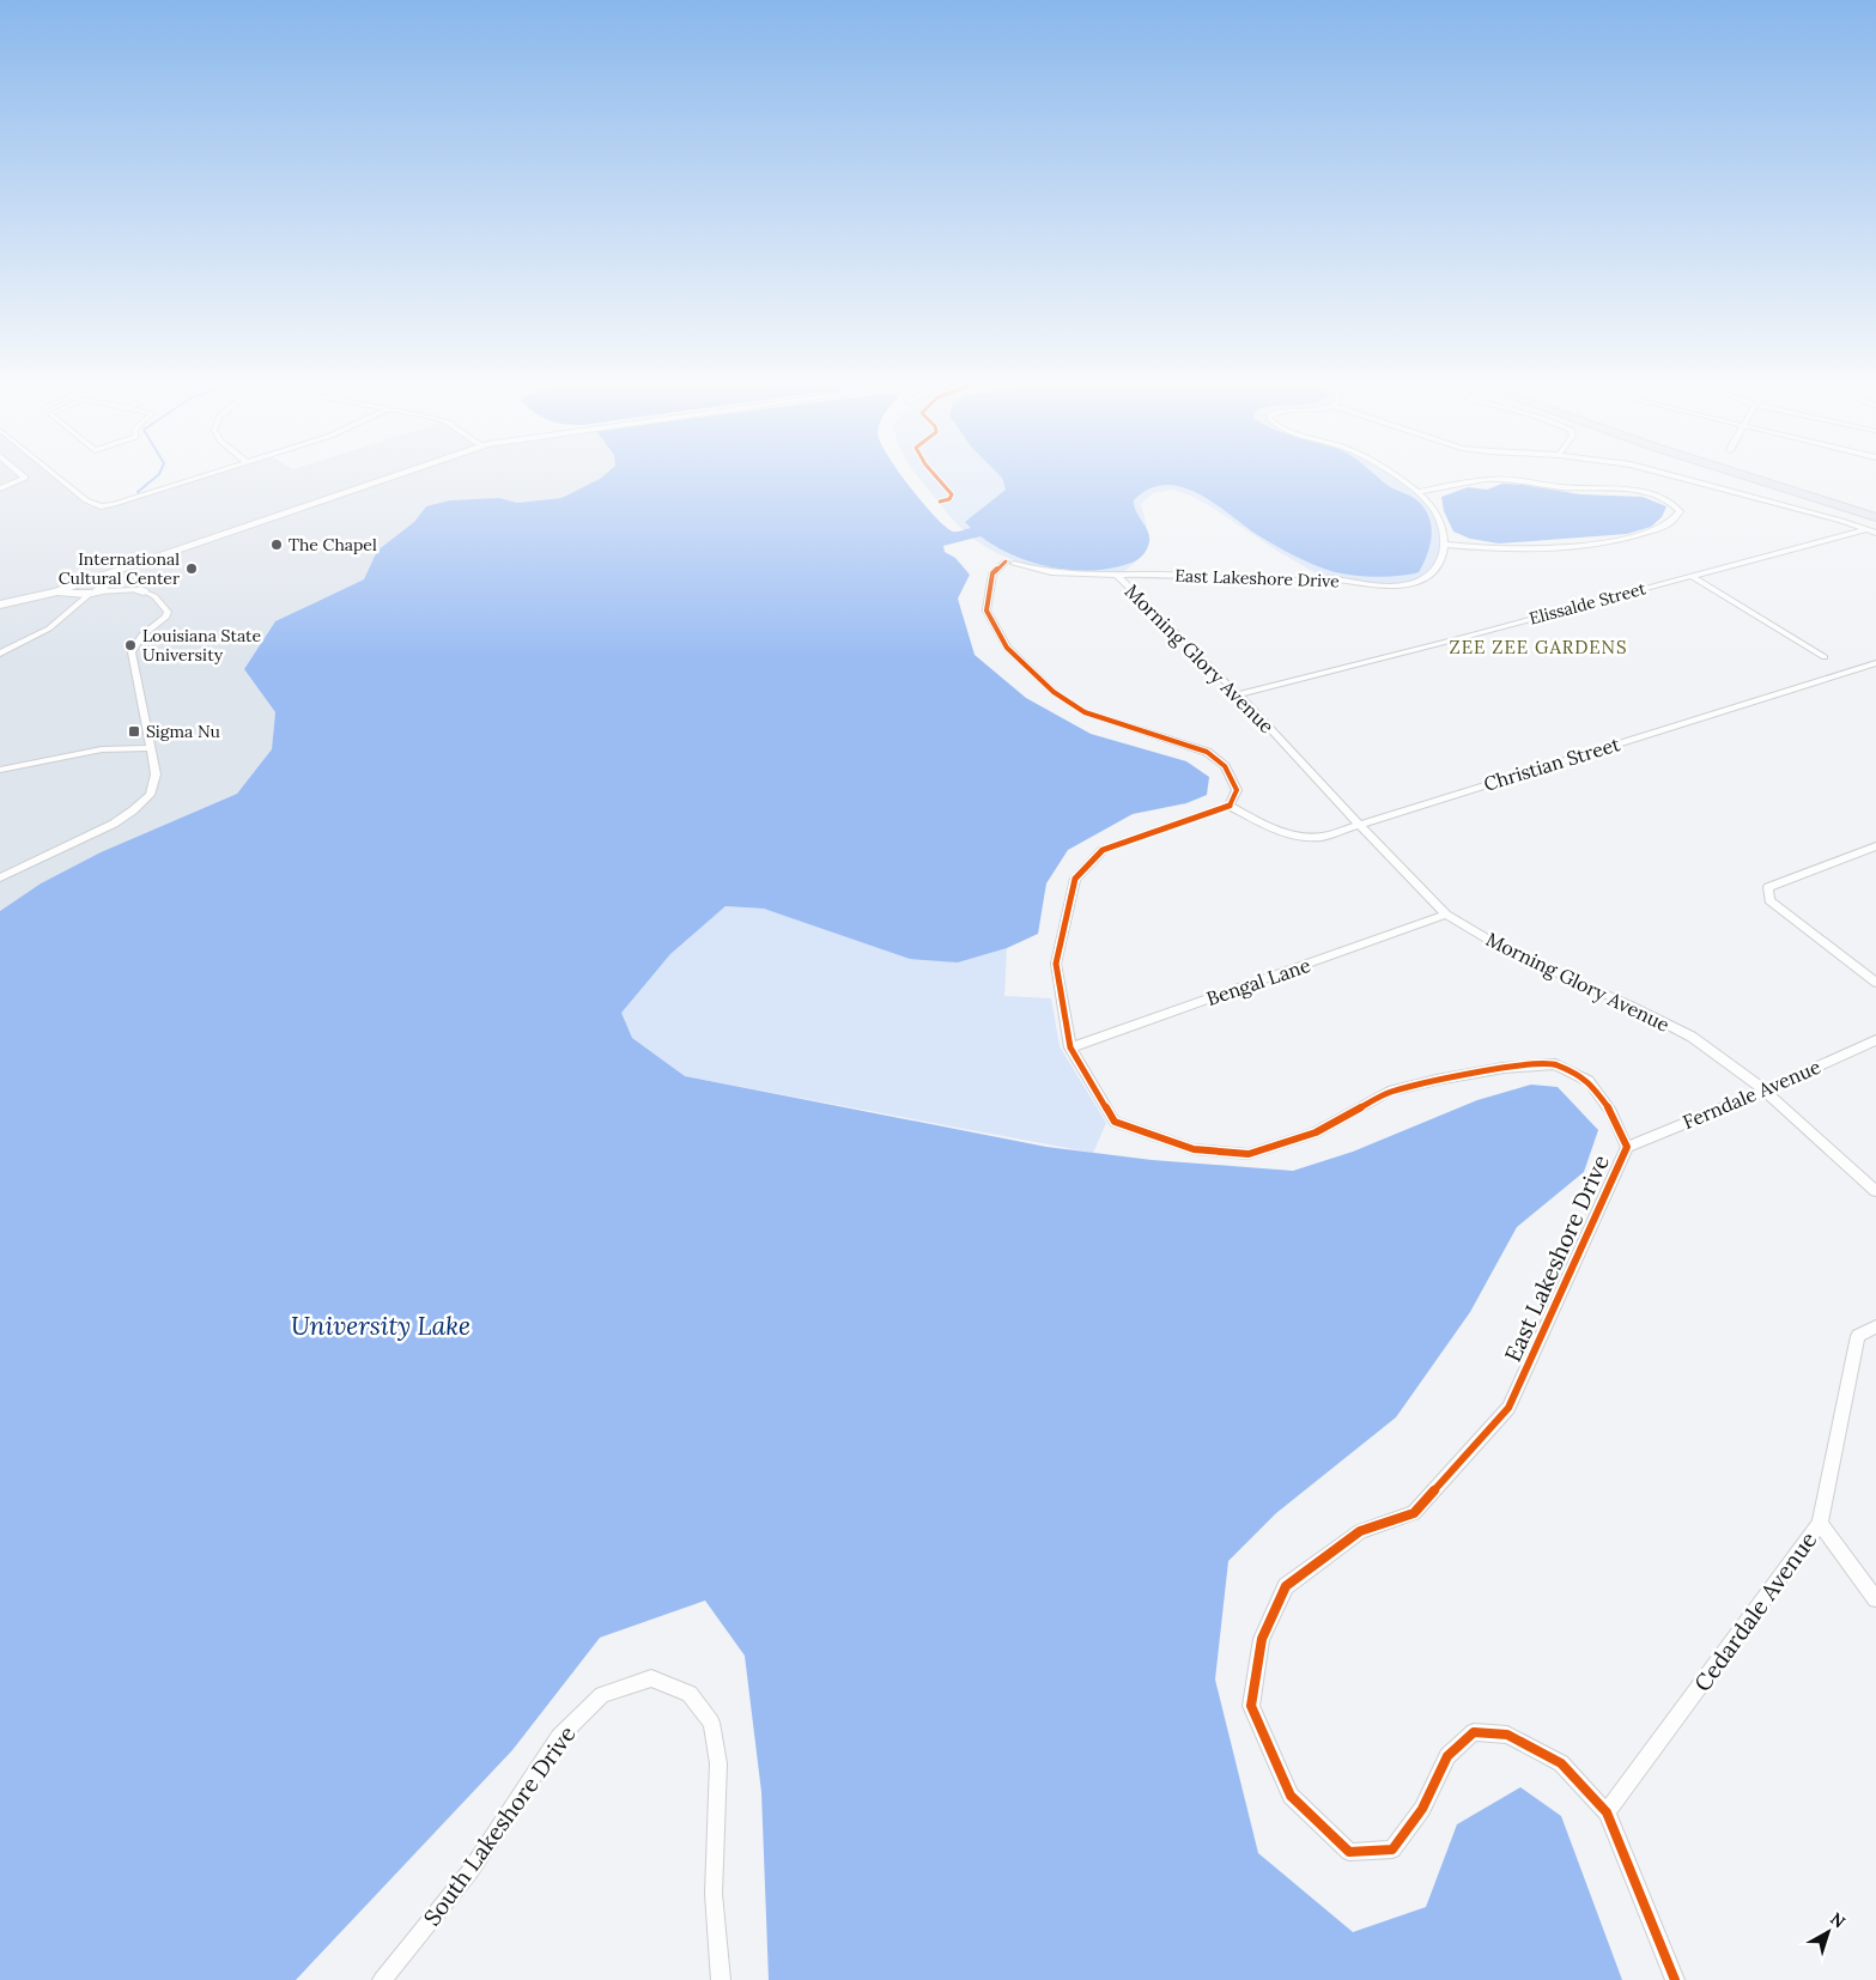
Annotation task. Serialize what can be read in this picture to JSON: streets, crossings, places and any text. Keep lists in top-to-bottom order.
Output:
{
  "streets": {
    "street": [
      "East Lakeshore Drive",
      "Elissalde Street",
      "Morning Glory Avenue",
      "Christian Street",
      "Bengal Lane",
      "Ferndale Avenue",
      "Cedardale Avenue",
      "South Lakeshore Drive"
    ]
  },
  "crossings": [
    ["East Lakeshore Drive", "Morning Glory Avenue"],
    ["East Lakeshore Drive", "Christian Street"],
    ["East Lakeshore Drive", "Bengal Lane"],
    ["East Lakeshore Drive", "Ferndale Avenue"],
    ["East Lakeshore Drive", "Cedardale Avenue"],
    ["Elissalde Street", "Morning Glory Avenue"],
    ["Morning Glory Avenue", "Christian Street"],
    ["Morning Glory Avenue", "Bengal Lane"],
    ["Morning Glory Avenue", "Ferndale Avenue"]
  ],
  "districts": ["ZEE ZEE GARDENS"],
  "water": ["University Lake"],
  "places": {
    "other": ["The Chapel", "International Cultural Center", "Louisiana State University"],
    "transit": ["Sigma Nu"]
  },
  "north": "top right"
}
